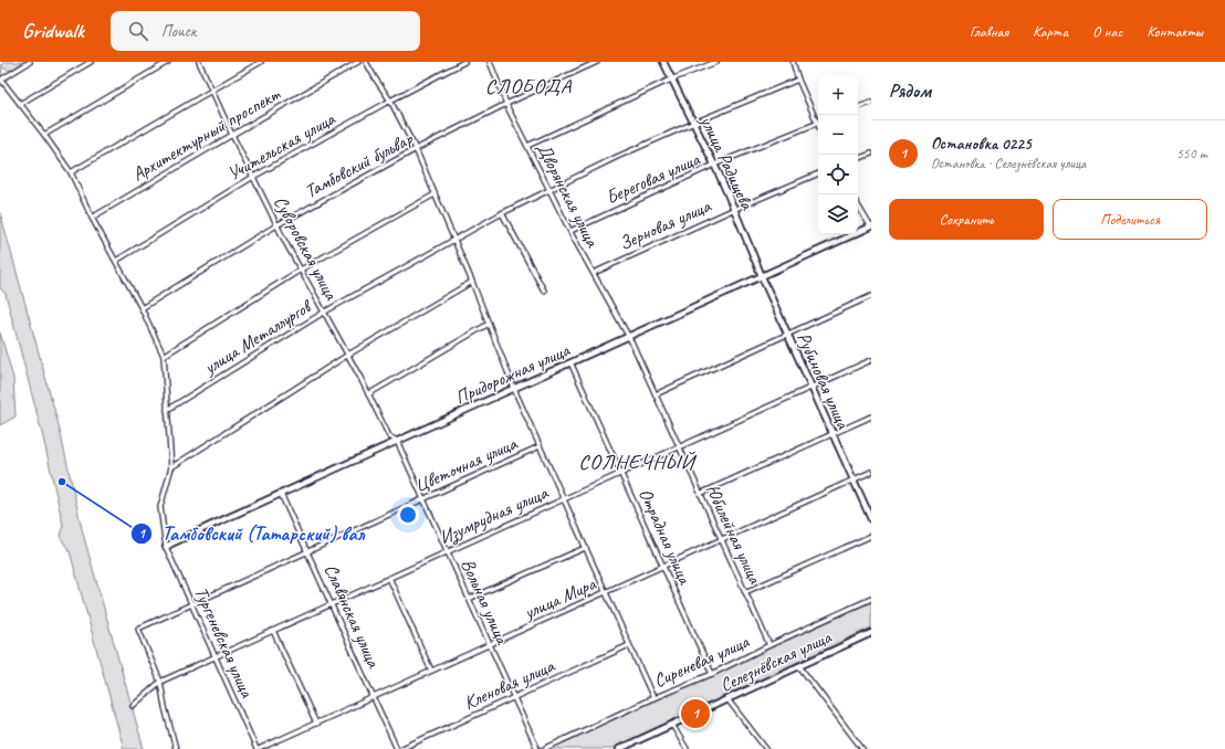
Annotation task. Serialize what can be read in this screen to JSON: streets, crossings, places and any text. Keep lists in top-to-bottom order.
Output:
{
  "streets": {
    "street": [
      "Архитектурный проспект",
      "Учительская улица",
      "улица Радищева",
      "Тамбовский бульвар",
      "Береговая улица",
      "Дворянская улица",
      "Зерновая улица",
      "Суворовская улица",
      "улица Металлургов",
      "Придорожная улица",
      "Рубиновая улица",
      "Цветочная улица",
      "Изумрудная улица",
      "Юбилейная улица",
      "Отрадная улица",
      "улица Мира",
      "Вольная улица",
      "Славянская улица",
      "Тургеневская улица",
      "Сиреневая улица",
      "Селезнёвская улица",
      "Кленовая улица"
    ]
  },
  "crossings": [
    ["Архитектурный проспект", "Суворовская улица"],
    ["Учительская улица", "Суворовская улица"],
    ["улица Радищева", "Береговая улица"],
    ["улица Радищева", "Зерновая улица"],
    ["улица Радищева", "Придорожная улица"],
    ["улица Радищева", "Рубиновая улица"],
    ["Тамбовский бульвар", "Дворянская улица"],
    ["Тамбовский бульвар", "Суворовская улица"],
    ["Береговая улица", "Дворянская улица"],
    ["Дворянская улица", "Зерновая улица"],
    ["Дворянская улица", "улица Металлургов"],
    ["Дворянская улица", "Придорожная улица"],
    ["Дворянская улица", "Юбилейная улица"],
    ["Суворовская улица", "улица Металлургов"],
    ["Суворовская улица", "Придорожная улица"],
    ["Суворовская улица", "Вольная улица"],
    ["улица Металлургов", "Тургеневская улица"],
    ["Придорожная улица", "Рубиновая улица"],
    ["Придорожная улица", "Юбилейная улица"],
    ["Придорожная улица", "Отрадная улица"],
    ["Придорожная улица", "Вольная улица"],
    ["Придорожная улица", "Славянская улица"],
    ["Придорожная улица", "Тургеневская улица"],
    ["Рубиновая улица", "Изумрудная улица"],
    ["Рубиновая улица", "улица Мира"],
    ["Цветочная улица", "Изумрудная улица"],
    ["Цветочная улица", "Вольная улица"],
    ["Цветочная улица", "Славянская улица"],
    ["Цветочная улица", "Тургеневская улица"],
    ["Изумрудная улица", "Юбилейная улица"],
    ["Изумрудная улица", "Отрадная улица"],
    ["Изумрудная улица", "Вольная улица"],
    ["Изумрудная улица", "Славянская улица"],
    ["Изумрудная улица", "Тургеневская улица"],
    ["Юбилейная улица", "улица Мира"],
    ["Юбилейная улица", "Сиреневая улица"],
    ["Отрадная улица", "улица Мира"],
    ["Отрадная улица", "Сиреневая улица"],
    ["улица Мира", "Вольная улица"],
    ["улица Мира", "Славянская улица"],
    ["улица Мира", "Тургеневская улица"],
    ["Вольная улица", "Кленовая улица"],
    ["Славянская улица", "Кленовая улица"]
  ],
  "districts": ["СЛОБОДА", "СОЛНЕЧНЫЙ"],
  "places": ["Тамбовский (Татарский) вал"],
  "page": {
    "header": "Gridwalk",
    "search": "Поиск",
    "nav": [
      "Главная",
      "Карта",
      "О нас",
      "Контакты"
    ],
    "heading": "Рядом",
    "map_buttons": ["+", "−"],
    "list": [
      {
        "mark": "1",
        "name": "Остановка 0225",
        "note": "Остановка · Селезнёвская улица",
        "value": "550 m"
      }
    ],
    "buttons": ["Сохранить", "Поделиться"],
    "pins": "1"
  }
}
